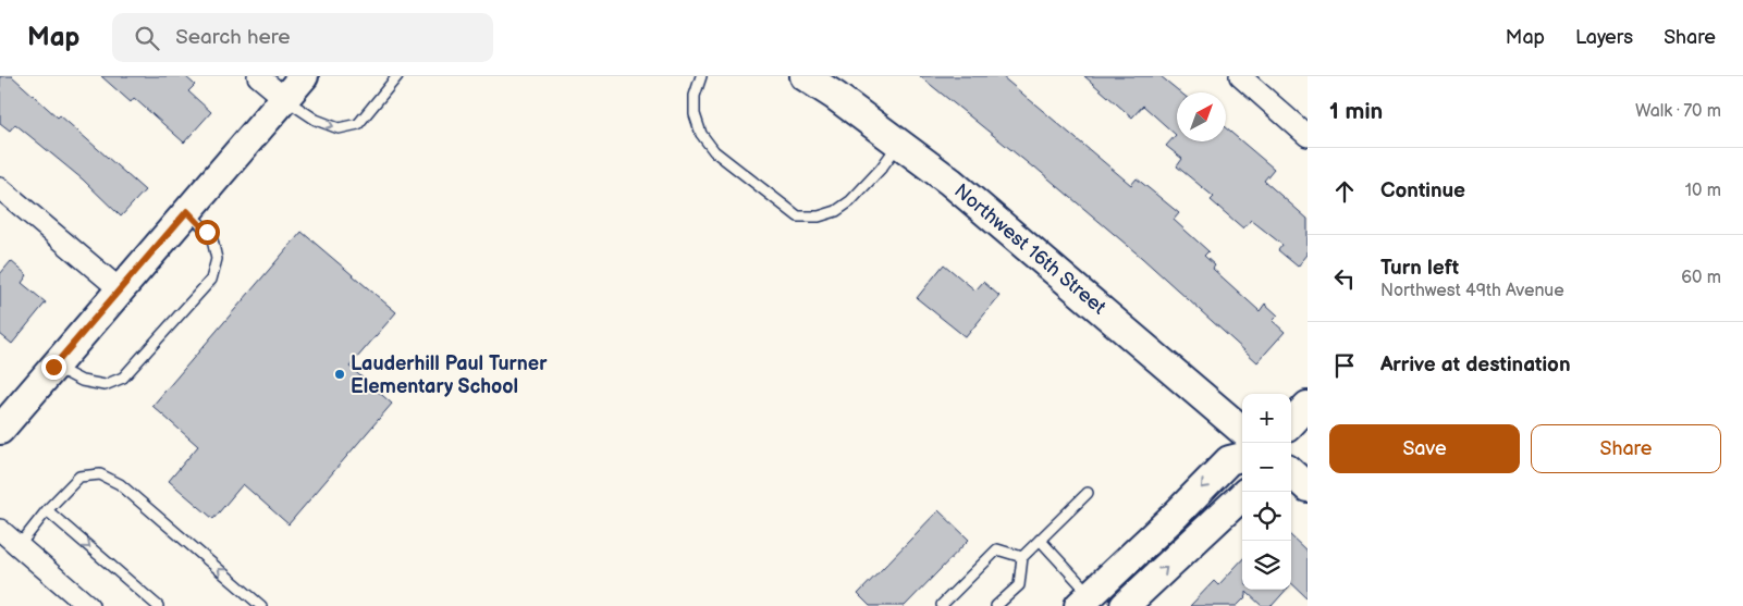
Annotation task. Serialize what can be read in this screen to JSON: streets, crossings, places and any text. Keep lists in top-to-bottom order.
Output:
{
  "streets": {
    "street": ["Northwest 16th Street"]
  },
  "places": ["Lauderhill Paul Turner Elementary School"],
  "north": "top right",
  "page": {
    "header": "Map",
    "search": "Search here",
    "nav": ["Map", "Layers", "Share"],
    "heading": ["1 min", "Walk · 70 m"],
    "list": [
      ["Continue", "10 m"],
      ["Turn left", "Northwest 49th Avenue", "60 m"],
      "Arrive at destination"
    ],
    "map_buttons": ["+", "−"],
    "buttons": ["Save", "Share"]
  }
}
